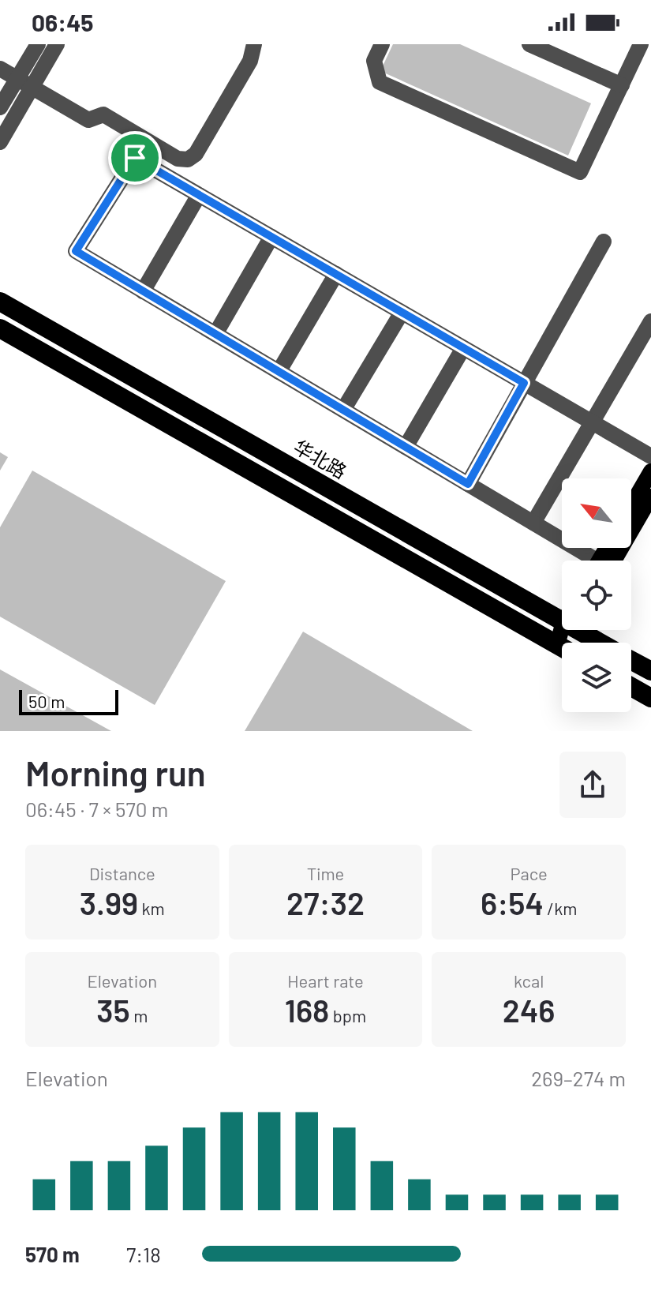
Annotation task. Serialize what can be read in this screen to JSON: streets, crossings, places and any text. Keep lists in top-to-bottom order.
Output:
{
  "streets": {
    "highway": ["华北路"]
  },
  "scale_bar": "50 m",
  "north": "top left",
  "page": {
    "status": "06:45",
    "scale": "50 m",
    "heading": ["Morning run", "06:45 · 7 × 570 m"],
    "stats": [
      ["Distance", "3.99 km"],
      ["Time", "27:32"],
      ["Pace", "6:54 /km"],
      ["Elevation", "35 m"],
      ["Heart rate", "168 bpm"],
      ["kcal", "246"]
    ],
    "chart": ["Elevation", "269–274 m"],
    "list": [
      {
        "name": "570 m",
        "note": "7:18"
      }
    ]
  }
}
